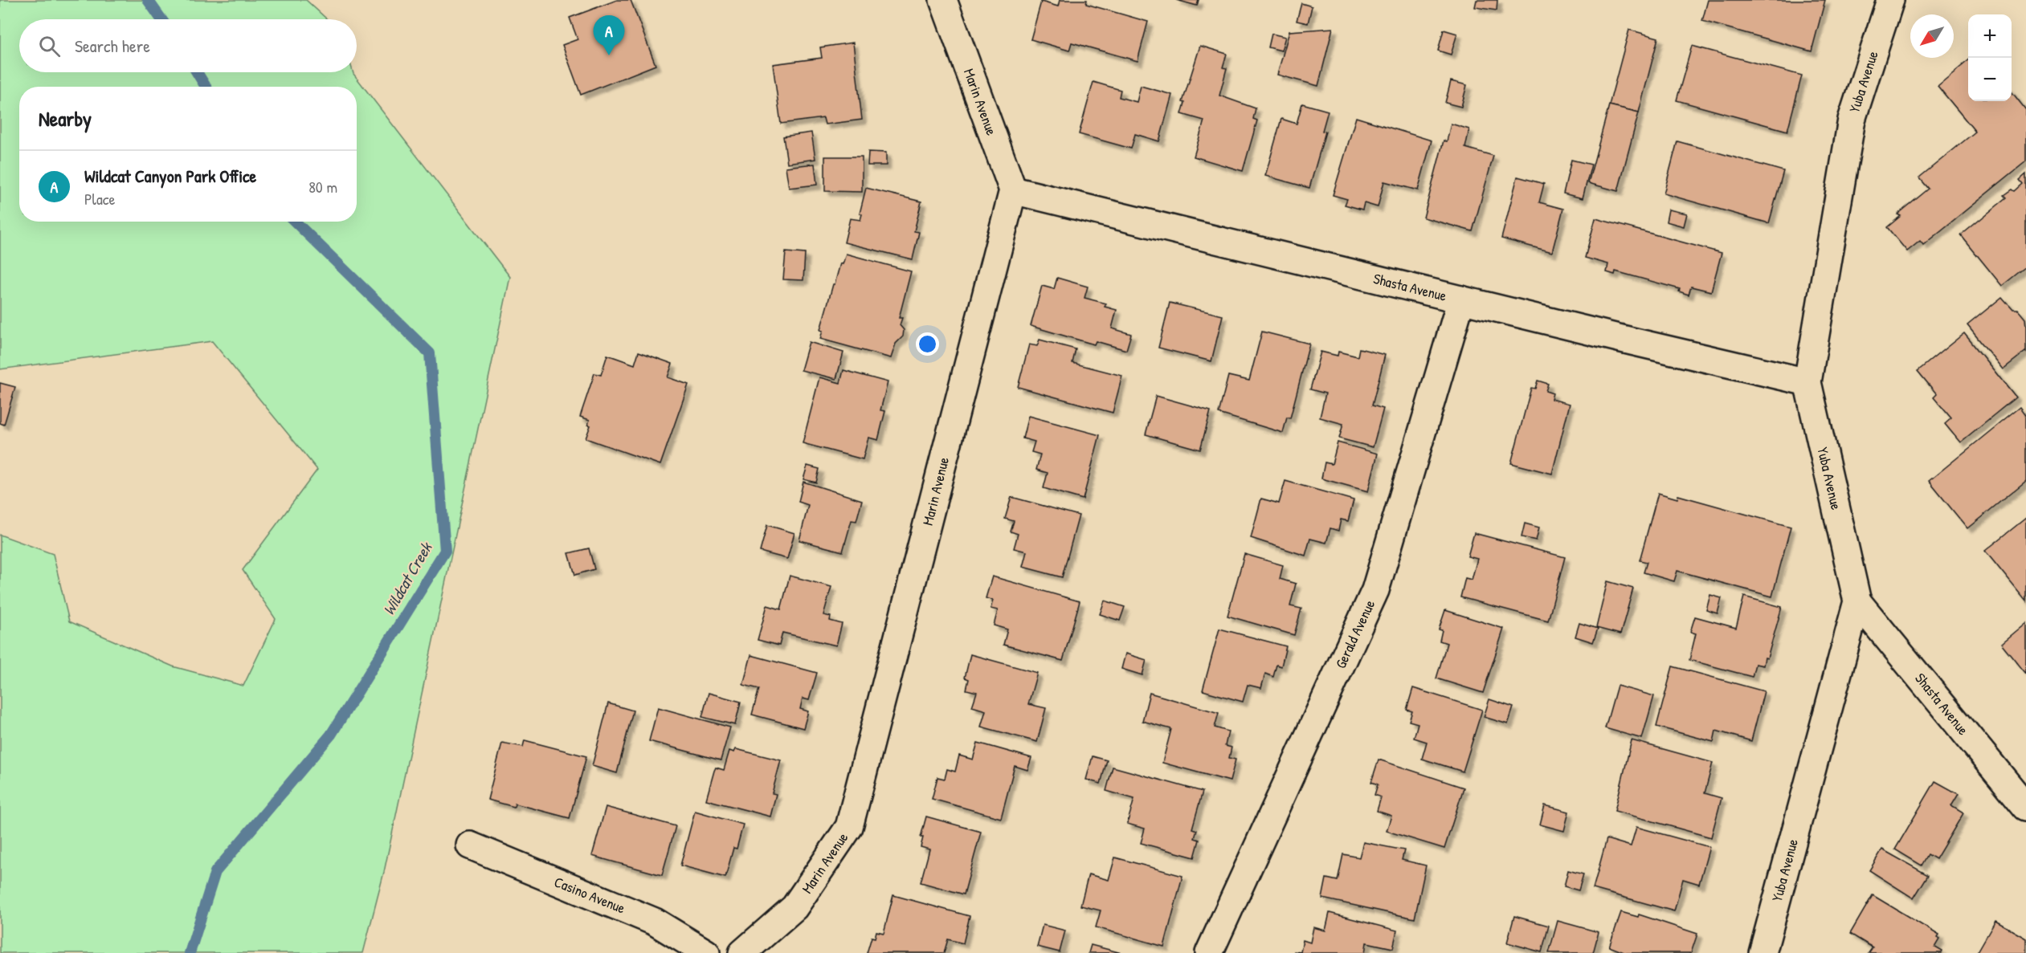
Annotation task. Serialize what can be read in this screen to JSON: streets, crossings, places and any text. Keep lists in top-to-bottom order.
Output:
{
  "streets": {
    "street": [
      "Yuba Avenue",
      "Marin Avenue",
      "Shasta Avenue",
      "Gerald Avenue",
      "Casino Avenue"
    ]
  },
  "crossings": [
    ["Yuba Avenue", "Shasta Avenue"],
    ["Marin Avenue", "Shasta Avenue"],
    ["Shasta Avenue", "Gerald Avenue"]
  ],
  "water": ["Wildcat Creek"],
  "north": "bottom left",
  "page": {
    "map_buttons": ["+", "−"],
    "pins": "A",
    "search": "Search here",
    "heading": "Nearby",
    "list": [
      {
        "mark": "A",
        "name": "Wildcat Canyon Park Office",
        "note": "Place",
        "value": "80 m"
      }
    ]
  }
}
